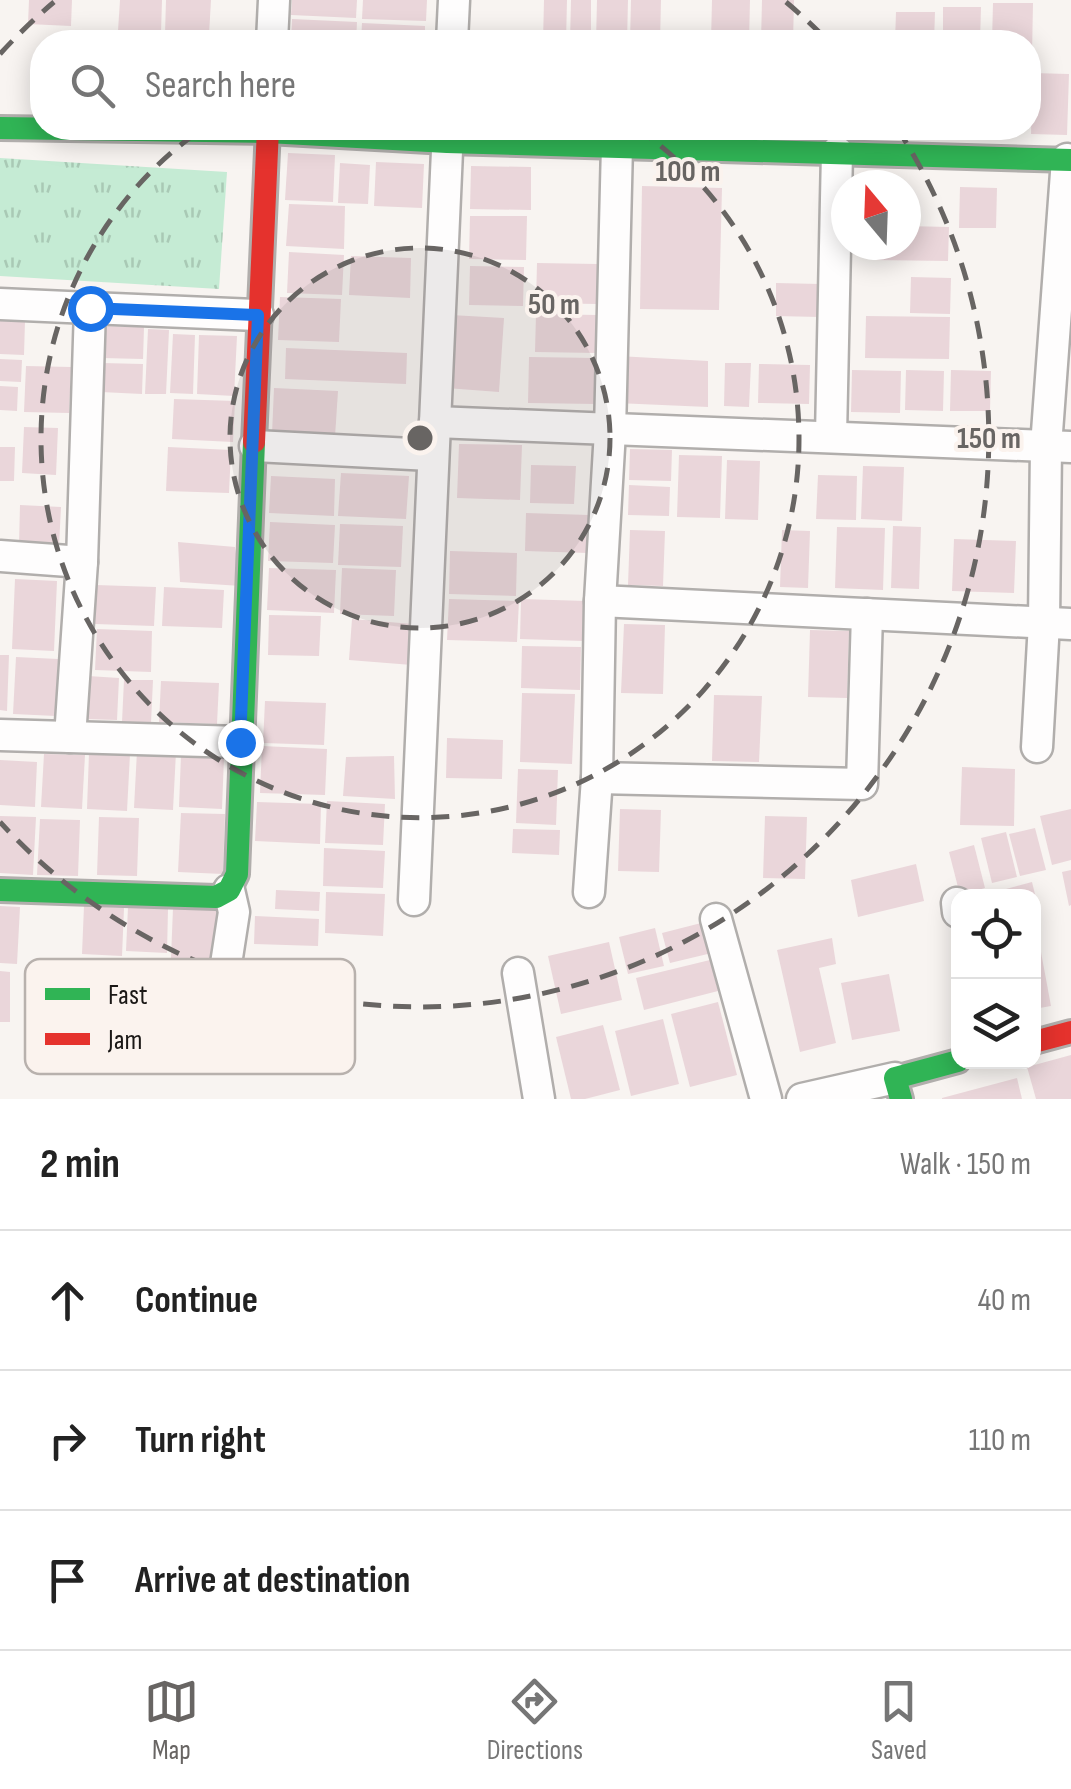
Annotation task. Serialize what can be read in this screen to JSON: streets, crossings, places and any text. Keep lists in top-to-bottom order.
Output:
{
  "legend": ["Fast", "Jam"],
  "north": "top",
  "page": {
    "search": "Search here",
    "heading": ["2 min", "Walk · 150 m"],
    "list": [
      ["Continue", "40 m"],
      ["Turn right", "110 m"],
      "Arrive at destination"
    ],
    "nav": ["Map", "Directions", "Saved"]
  },
  "rings": ["100 m", "50 m", "150 m"]
}
